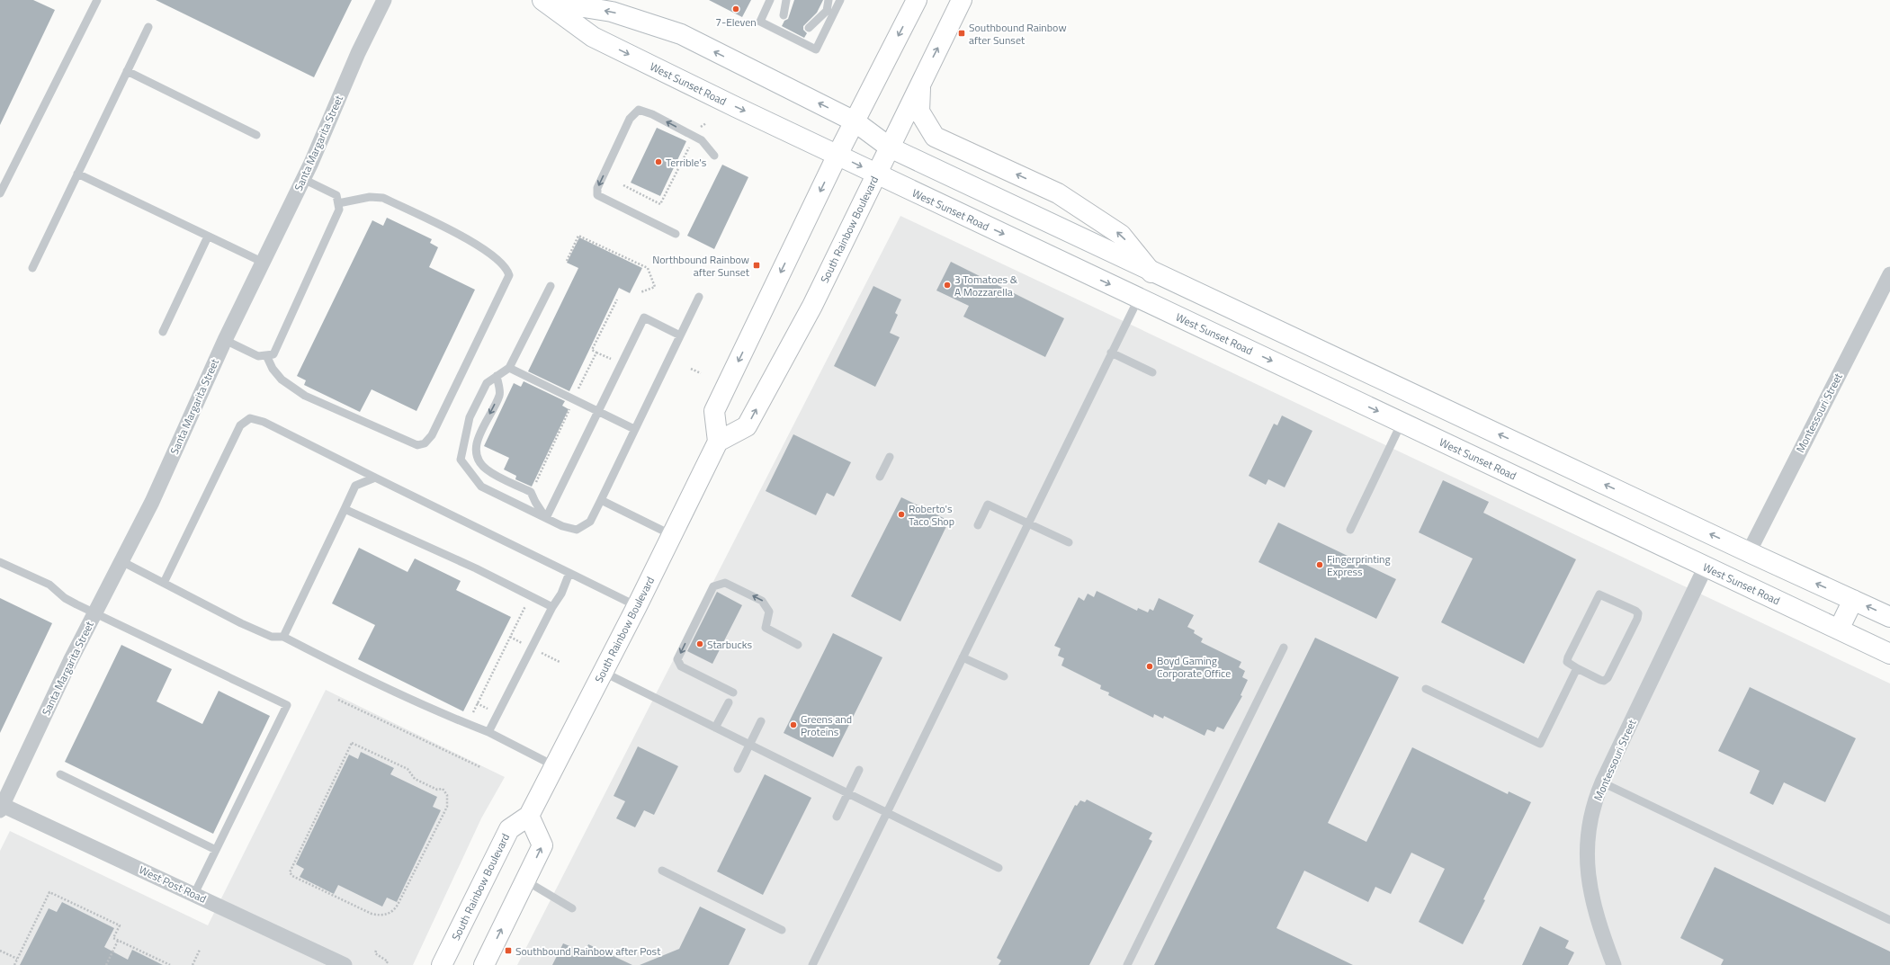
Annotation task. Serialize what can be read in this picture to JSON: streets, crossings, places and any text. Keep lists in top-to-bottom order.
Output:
{
  "streets": {
    "main road": ["West Sunset Road", "South Rainbow Boulevard"],
    "street": ["Santa Margarita Street", "Montessouri Street", "West Post Road"]
  },
  "crossings": [
    ["West Sunset Road", "South Rainbow Boulevard"],
    ["West Sunset Road", "Montessouri Street"],
    ["Santa Margarita Street", "West Post Road"]
  ],
  "places": {
    "other": [
      "7-Eleven",
      "Terrible's",
      "3 Tomatoes & A Mozzarella",
      "Roberto's Taco Shop",
      "Fingerprinting Express",
      "Starbucks",
      "Boyd Gaming Corporate Office",
      "Greens and Proteins"
    ],
    "transit": ["Southbound Rainbow after Sunset", "Northbound Rainbow after Sunset", "Southbound Rainbow after Post"]
  }
}
